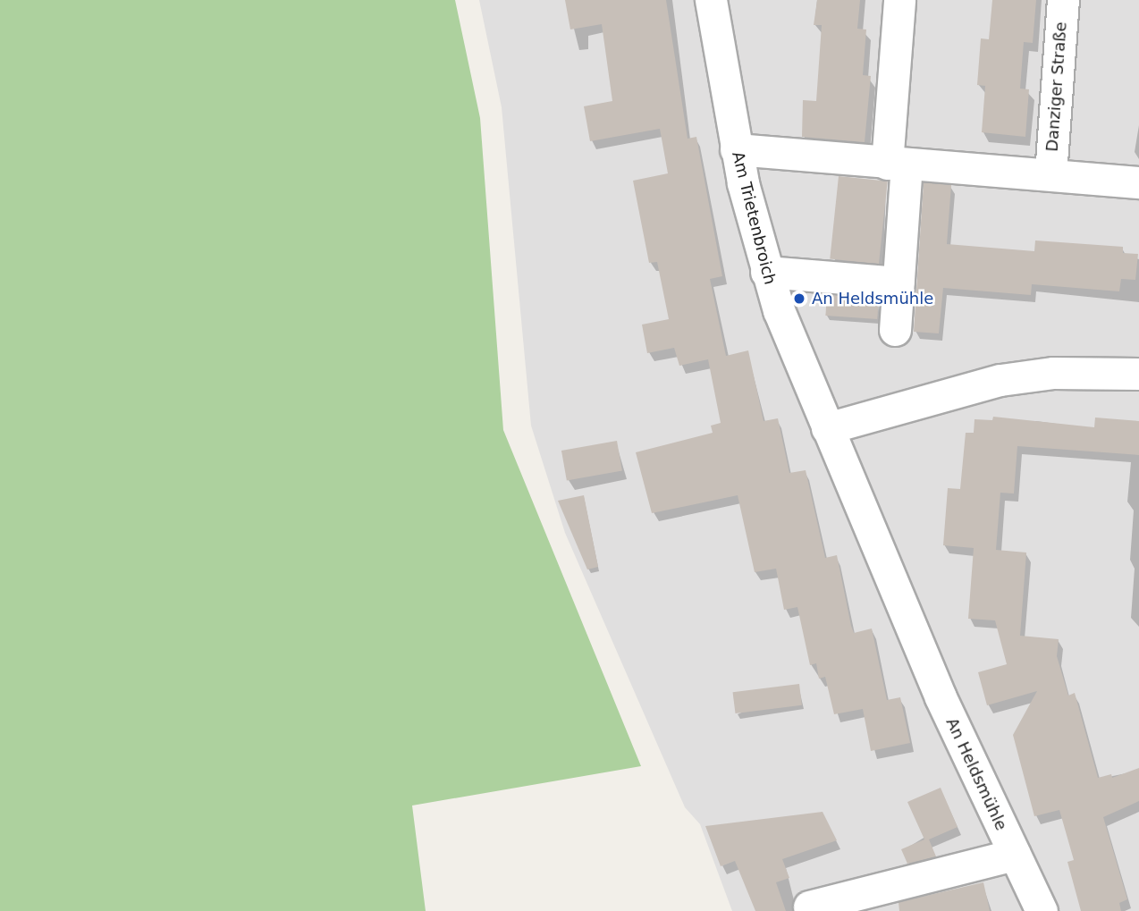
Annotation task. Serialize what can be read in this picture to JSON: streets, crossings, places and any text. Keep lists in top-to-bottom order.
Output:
{
  "streets": {
    "street": ["Danziger Straße", "Am Trietenbroich", "An Heldsmühle"]
  },
  "crossings": [
    ["Am Trietenbroich", "An Heldsmühle"]
  ],
  "places": ["An Heldsmühle"]
}
